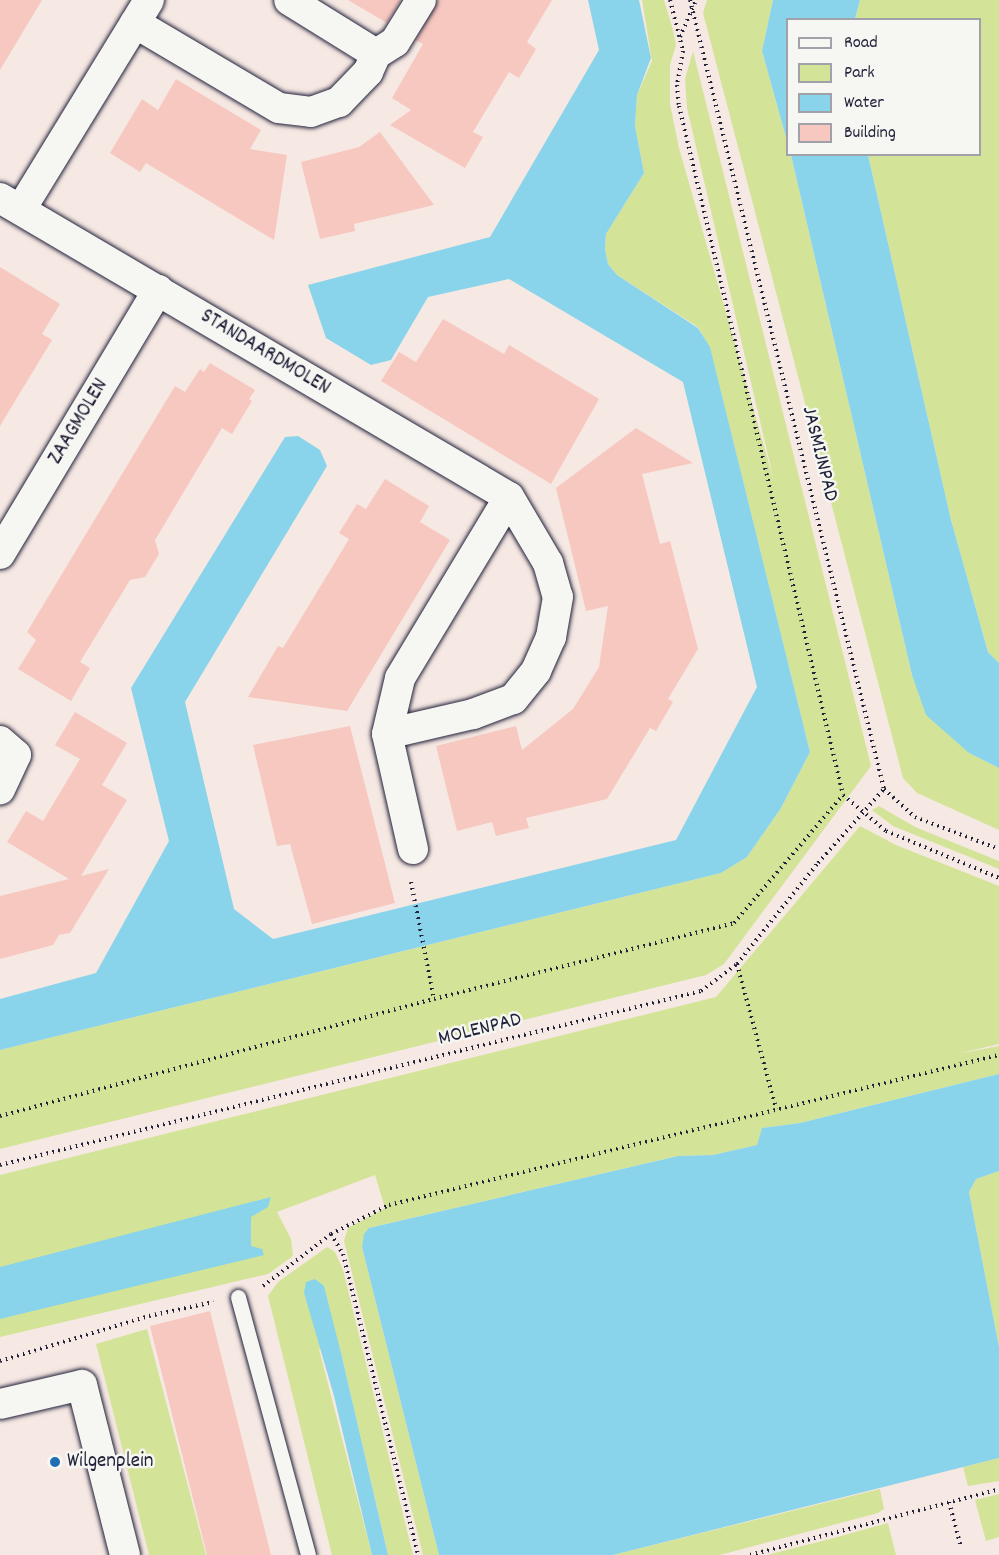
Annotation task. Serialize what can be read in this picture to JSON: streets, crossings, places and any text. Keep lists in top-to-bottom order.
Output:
{
  "streets": {
    "street": ["STANDAARDMOLEN", "ZAAGMOLEN"],
    "path": ["JASMIJNPAD", "MOLENPAD"]
  },
  "crossings": [
    ["STANDAARDMOLEN", "ZAAGMOLEN"],
    ["JASMIJNPAD", "MOLENPAD"]
  ],
  "places": ["Wilgenplein"],
  "legend": [
    "Road",
    "Park",
    "Water",
    "Building"
  ]
}
